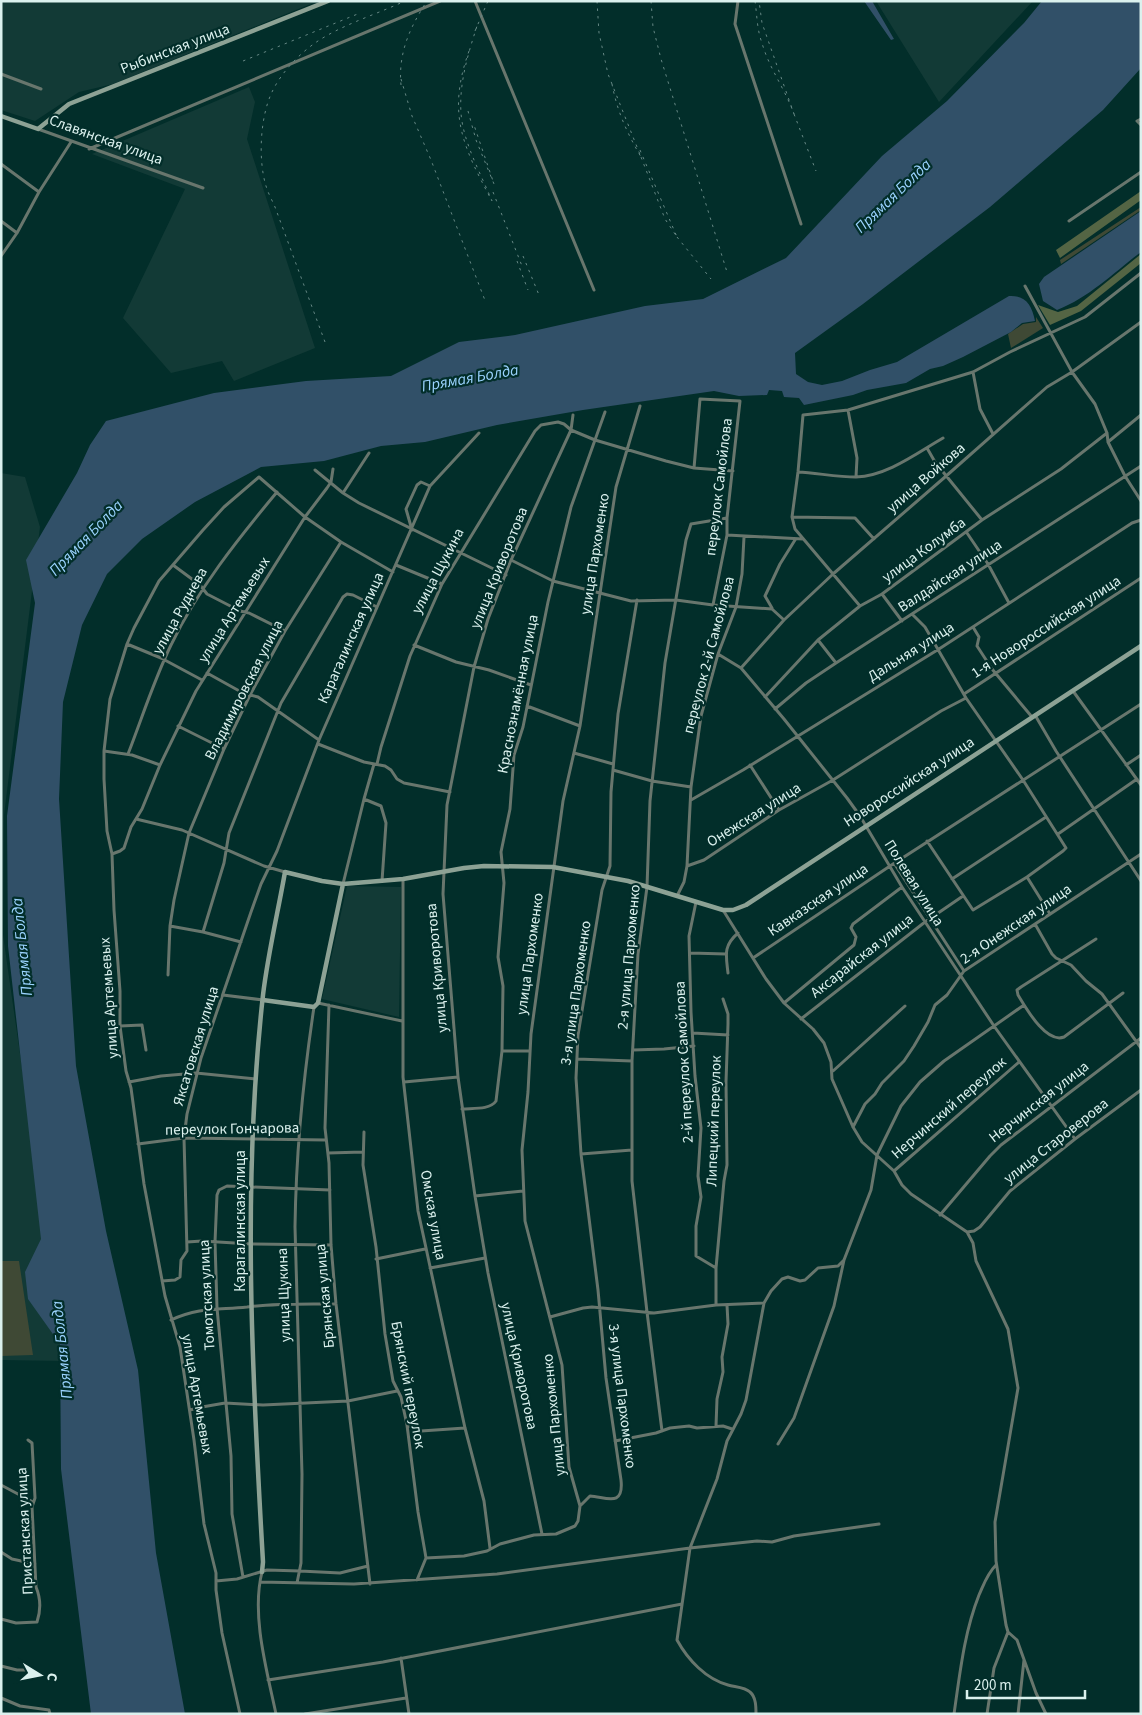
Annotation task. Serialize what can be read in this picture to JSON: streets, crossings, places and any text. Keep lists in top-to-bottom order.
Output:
{
  "streets": {
    "street": [
      "Рыбинская улица",
      "Славянская улица",
      "улица Войкова",
      "переулок Самойлова",
      "улица Колумба",
      "улица Пархоменко",
      "улица Криворотова",
      "улица Щукина",
      "Валдайская улица",
      "улица Артемьевых",
      "улица Руднева",
      "1-я Новороссийская улица",
      "Карагалинская улица",
      "Дальняя улица",
      "переулок 2-й Самойлова",
      "Владимировская улица",
      "Краснознамённая улица",
      "Новороссийская улица",
      "Онежская улица",
      "Полевая улица",
      "Кавказская улица",
      "2-я Онежская улица",
      "Аксарайская улица",
      "2-я улица Пархоменко",
      "3-я улица Пархоменко",
      "Яксатовская улица",
      "2-й переулок Самойлова",
      "Нерчинская улица",
      "Нерчинский переулок",
      "Липецкий переулок",
      "переулок Гончарова",
      "улица Староверова",
      "Омская улица",
      "Томотская улица",
      "Брянская улица",
      "Брянский переулок",
      "Пристанская улица"
    ]
  },
  "crossings": [
    ["Рыбинская улица", "Славянская улица"],
    ["улица Войкова", "Полевая улица"],
    ["переулок Самойлова", "2-я улица Пархоменко"],
    ["улица Колумба", "Полевая улица"],
    ["улица Пархоменко", "3-я улица Пархоменко"],
    ["улица Криворотова", "улица Щукина"],
    ["улица Криворотова", "Краснознамённая улица"],
    ["улица Щукина", "переулок Гончарова"],
    ["Валдайская улица", "Полевая улица"],
    ["улица Артемьевых", "Яксатовская улица"],
    ["улица Артемьевых", "переулок Гончарова"],
    ["1-я Новороссийская улица", "Онежская улица"],
    ["1-я Новороссийская улица", "Полевая улица"],
    ["Карагалинская улица", "Яксатовская улица"],
    ["Карагалинская улица", "переулок Гончарова"],
    ["Карагалинская улица", "Томотская улица"],
    ["Дальняя улица", "переулок 2-й Самойлова"],
    ["Дальняя улица", "Полевая улица"],
    ["переулок 2-й Самойлова", "Онежская улица"],
    ["переулок 2-й Самойлова", "Полевая улица"],
    ["Новороссийская улица", "Полевая улица"],
    ["Онежская улица", "Полевая улица"],
    ["Полевая улица", "Кавказская улица"],
    ["Полевая улица", "2-я Онежская улица"],
    ["Полевая улица", "Аксарайская улица"],
    ["Полевая улица", "Нерчинская улица"],
    ["Полевая улица", "Нерчинский переулок"],
    ["Полевая улица", "улица Староверова"],
    ["Яксатовская улица", "переулок Гончарова"],
    ["2-й переулок Самойлова", "Липецкий переулок"],
    ["переулок Гончарова", "Брянская улица"]
  ],
  "water": ["Прямая Болда"],
  "scale_bar": "200 m",
  "north": "right"
}
